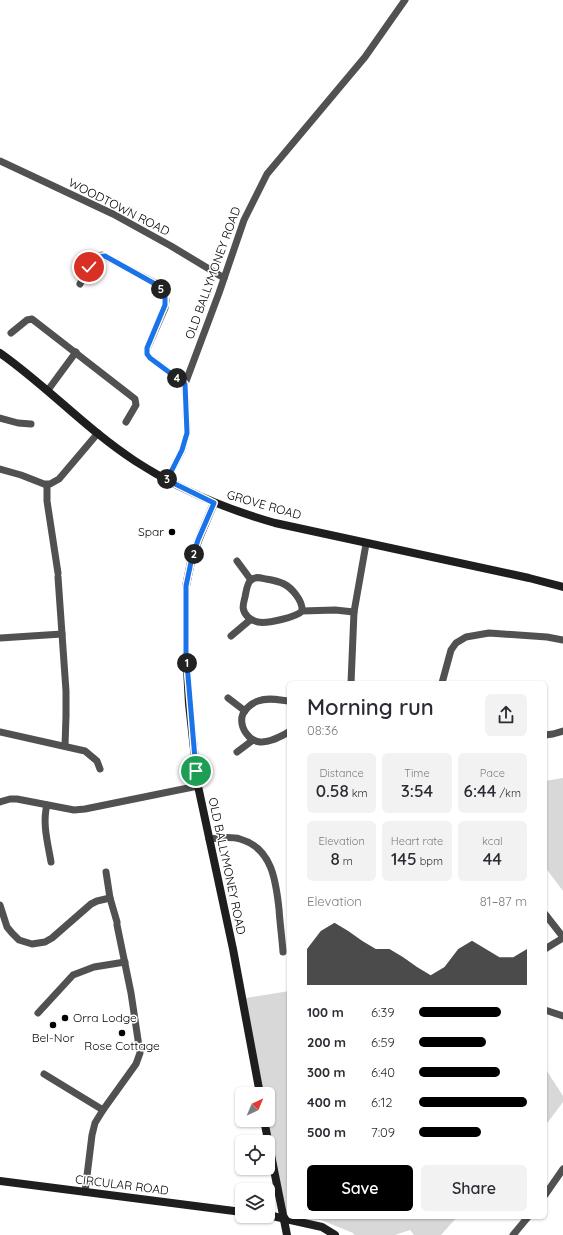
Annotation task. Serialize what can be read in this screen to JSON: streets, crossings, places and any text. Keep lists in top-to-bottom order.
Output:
{
  "streets": {
    "street": [
      "WOODTOWN ROAD",
      "OLD BALLYMONEY ROAD",
      "GROVE ROAD",
      "CIRCULAR ROAD"
    ]
  },
  "crossings": [
    ["WOODTOWN ROAD", "OLD BALLYMONEY ROAD"],
    ["OLD BALLYMONEY ROAD", "GROVE ROAD"]
  ],
  "places": [
    "Spar",
    "Orra Lodge",
    "Bel-Nor",
    "Rose Cottage"
  ],
  "north": "top right",
  "page": {
    "pins": [
      "5",
      "4",
      "3",
      "2",
      "1"
    ],
    "heading": ["Morning run", "08:36"],
    "stats": [
      ["Distance", "0.58 km"],
      ["Time", "3:54"],
      ["Pace", "6:44 /km"],
      ["Elevation", "8 m"],
      ["Heart rate", "145 bpm"],
      ["kcal", "44"]
    ],
    "chart": ["Elevation", "81–87 m"],
    "list": [
      {
        "name": "100 m",
        "note": "6:39"
      },
      {
        "name": "200 m",
        "note": "6:59"
      },
      {
        "name": "300 m",
        "note": "6:40"
      },
      {
        "name": "400 m",
        "note": "6:12"
      },
      {
        "name": "500 m",
        "note": "7:09"
      }
    ],
    "buttons": ["Save", "Share"]
  }
}
